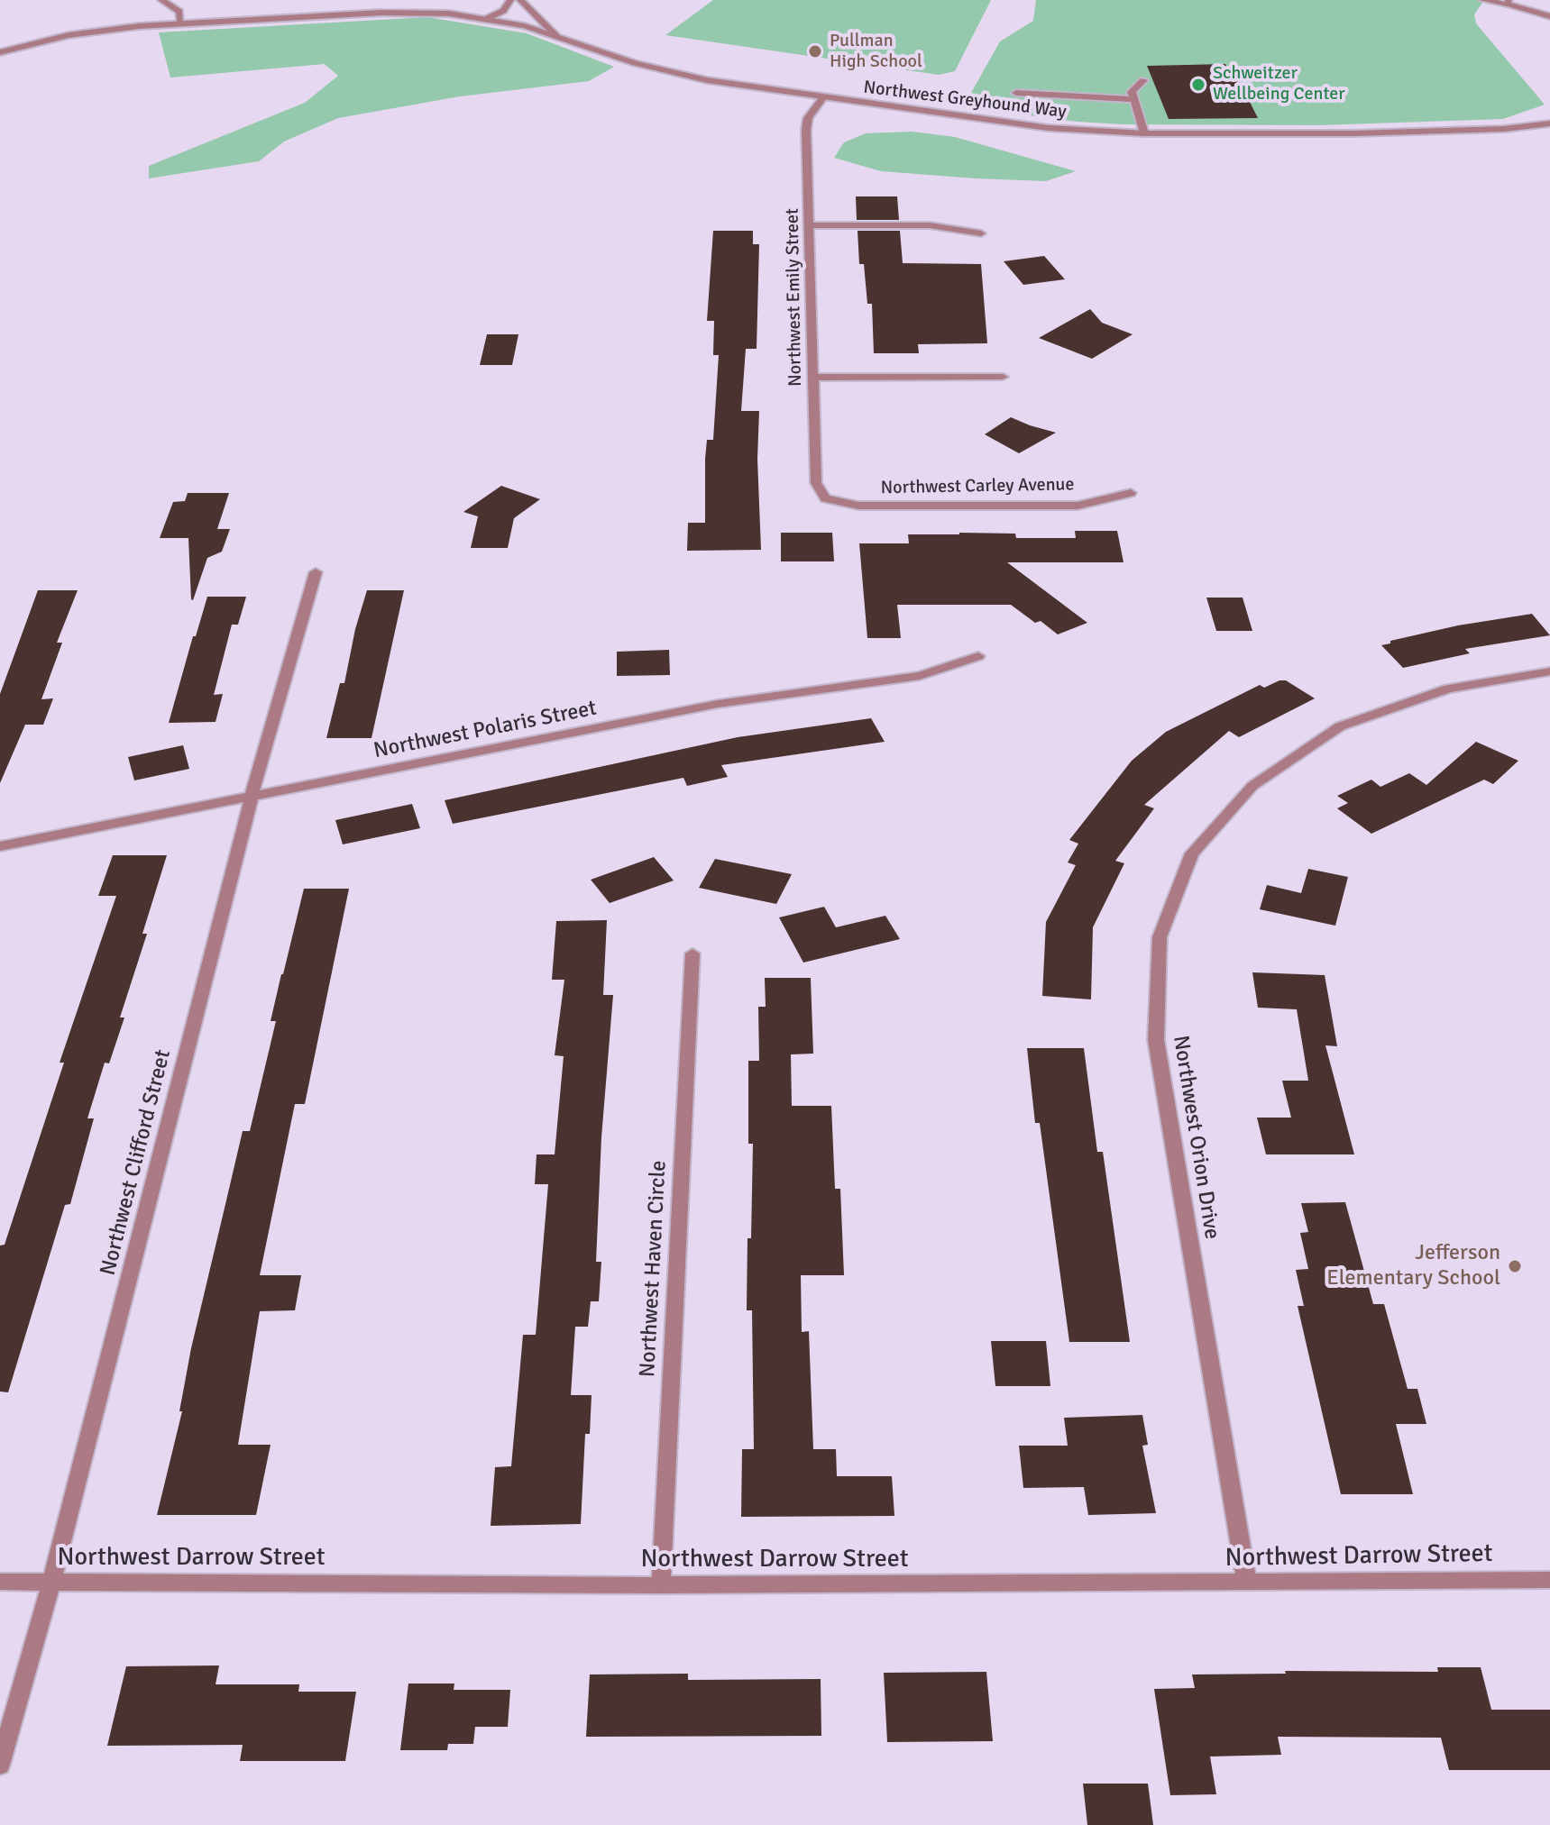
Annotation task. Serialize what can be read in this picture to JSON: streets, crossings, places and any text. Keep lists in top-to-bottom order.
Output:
{
  "streets": {
    "street": [
      "Northwest Greyhound Way",
      "Northwest Emily Street",
      "Northwest Carley Avenue",
      "Northwest Polaris Street",
      "Northwest Orion Drive",
      "Northwest Clifford Street",
      "Northwest Haven Circle",
      "Northwest Darrow Street"
    ]
  },
  "crossings": [
    ["Northwest Greyhound Way", "Northwest Emily Street"],
    ["Northwest Emily Street", "Northwest Carley Avenue"],
    ["Northwest Polaris Street", "Northwest Clifford Street"],
    ["Northwest Orion Drive", "Northwest Darrow Street"],
    ["Northwest Clifford Street", "Northwest Darrow Street"],
    ["Northwest Haven Circle", "Northwest Darrow Street"]
  ],
  "places": ["Pullman High School", "Schweitzer Wellbeing Center", "Jefferson Elementary School"]
}
